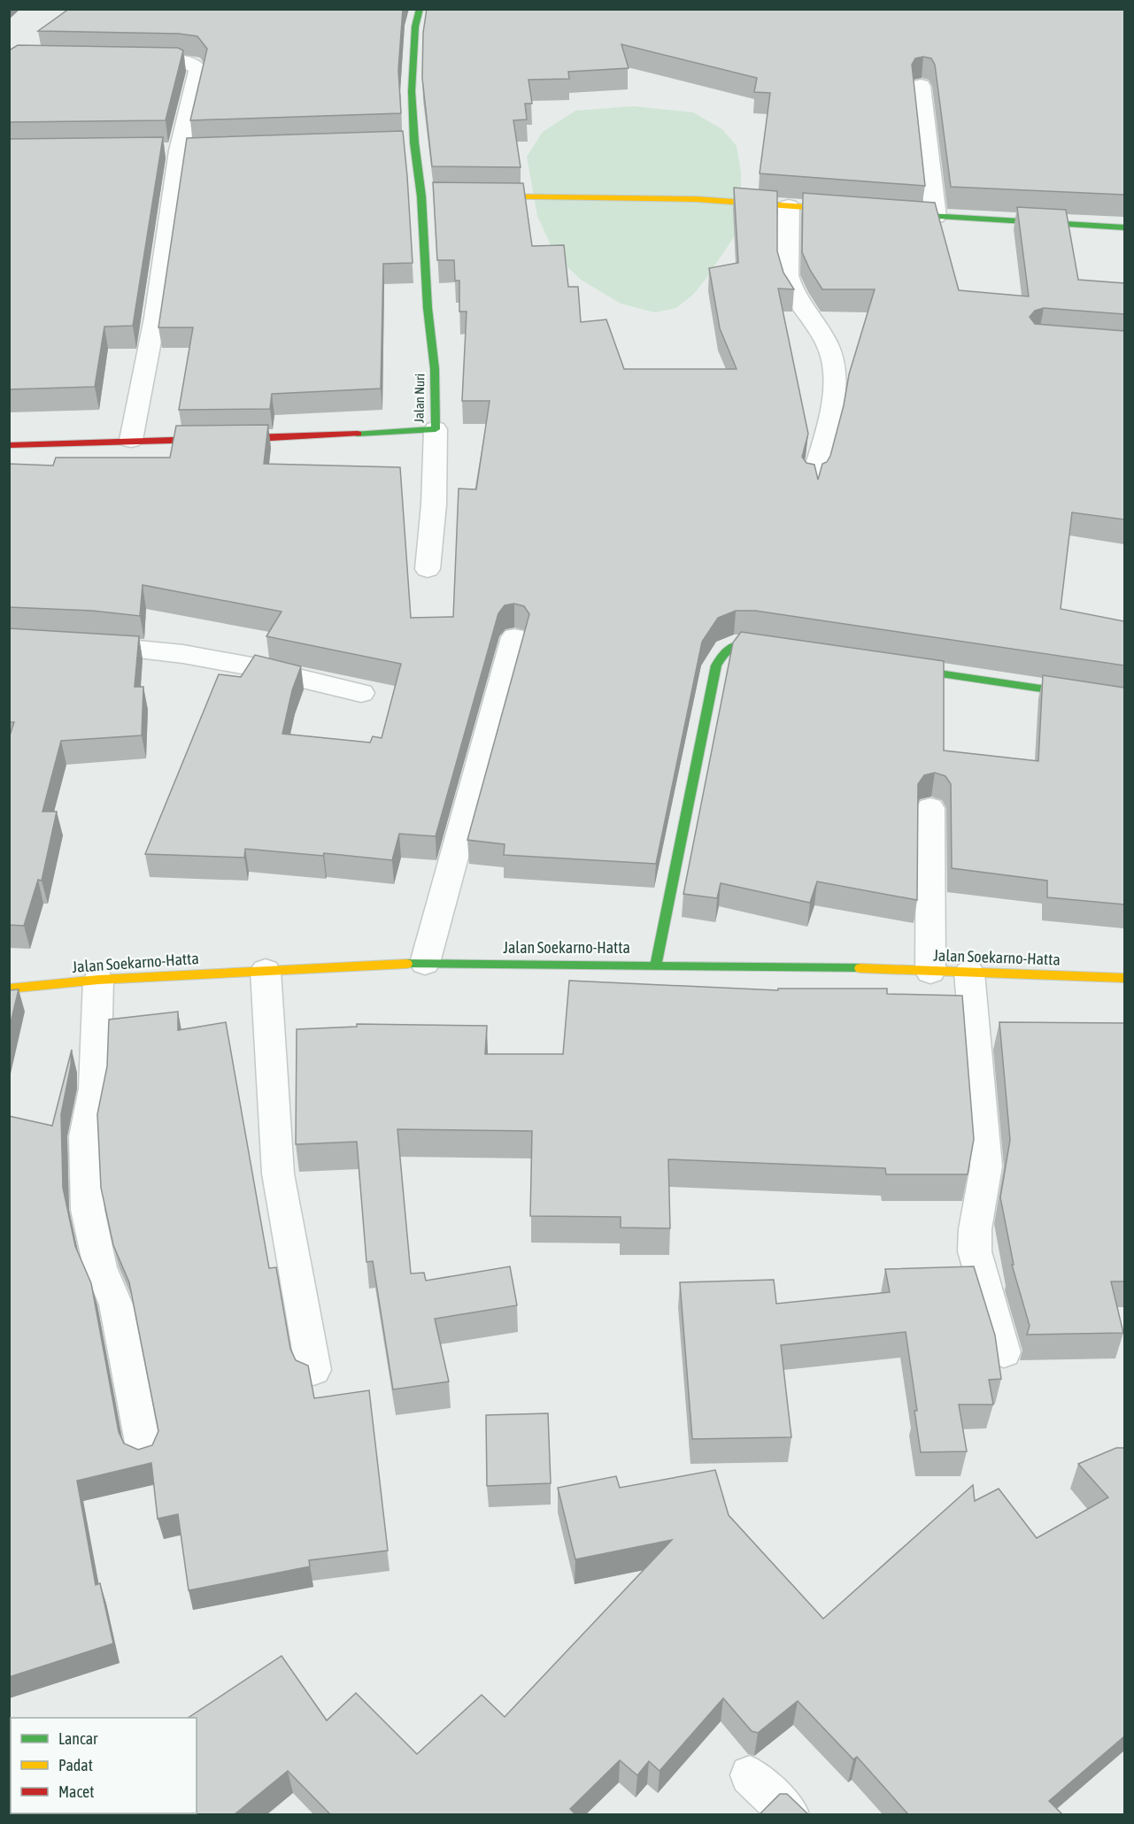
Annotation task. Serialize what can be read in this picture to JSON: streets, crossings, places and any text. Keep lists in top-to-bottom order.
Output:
{
  "streets": {
    "street": ["Jalan Nuri", "Jalan Soekarno-Hatta"]
  },
  "legend": ["Lancar", "Padat", "Macet"]
}
